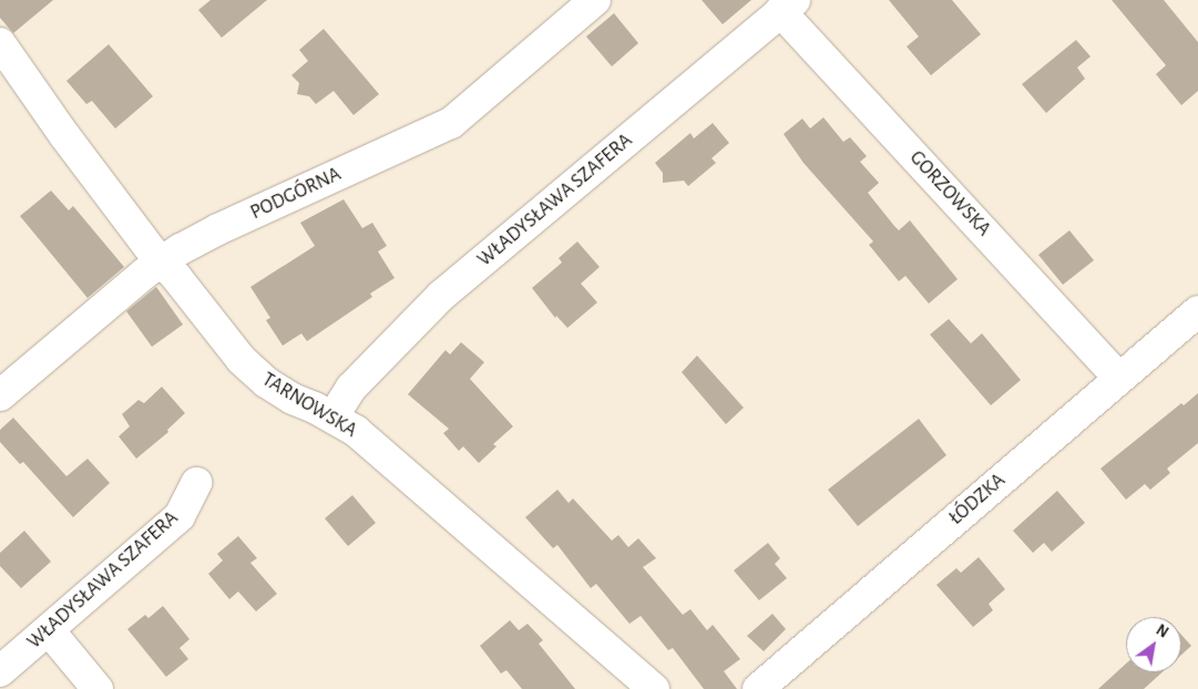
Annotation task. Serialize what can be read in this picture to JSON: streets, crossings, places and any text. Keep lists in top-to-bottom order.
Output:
{
  "streets": {
    "street": [
      "PODGÓRNA",
      "GORZOWSKA",
      "WŁADYSŁAWA SZAFERA",
      "TARNOWSKA",
      "ŁÓDZKA"
    ]
  },
  "crossings": [
    ["PODGÓRNA", "TARNOWSKA"],
    ["GORZOWSKA", "WŁADYSŁAWA SZAFERA"],
    ["GORZOWSKA", "ŁÓDZKA"],
    ["WŁADYSŁAWA SZAFERA", "TARNOWSKA"]
  ],
  "north": "top right"
}
